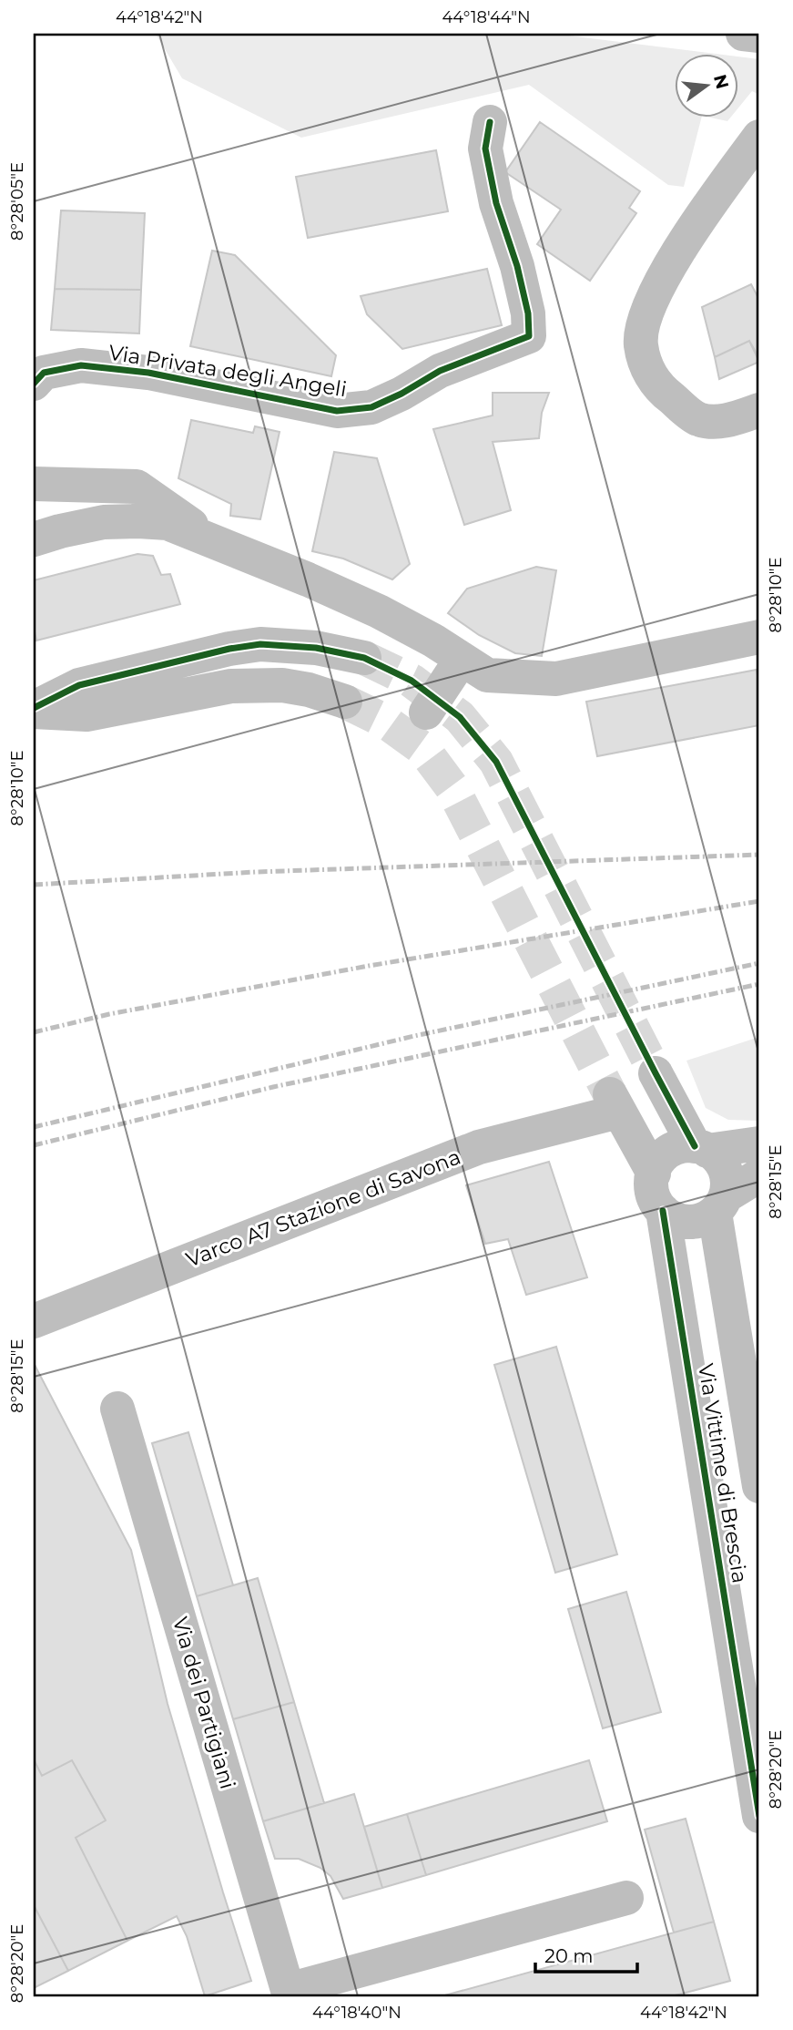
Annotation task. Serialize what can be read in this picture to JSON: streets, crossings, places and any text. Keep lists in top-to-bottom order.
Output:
{
  "streets": {
    "main road": [
      "Via Privata degli Angeli",
      "Varco A7 Stazione di Savona",
      "Via Vittime di Brescia",
      "Via dei Partigiani"
    ]
  },
  "crossings": [
    ["Varco A7 Stazione di Savona", "Via Vittime di Brescia"]
  ],
  "scale_bar": "20 m",
  "north": "right",
  "coordinates": [
    "44°18'42\"N",
    "44°18'44\"N",
    "8°28'05\"E",
    "8°28'10\"E",
    "8°28'15\"E",
    "8°28'20\"E",
    "44°18'40\"N"
  ]
}
